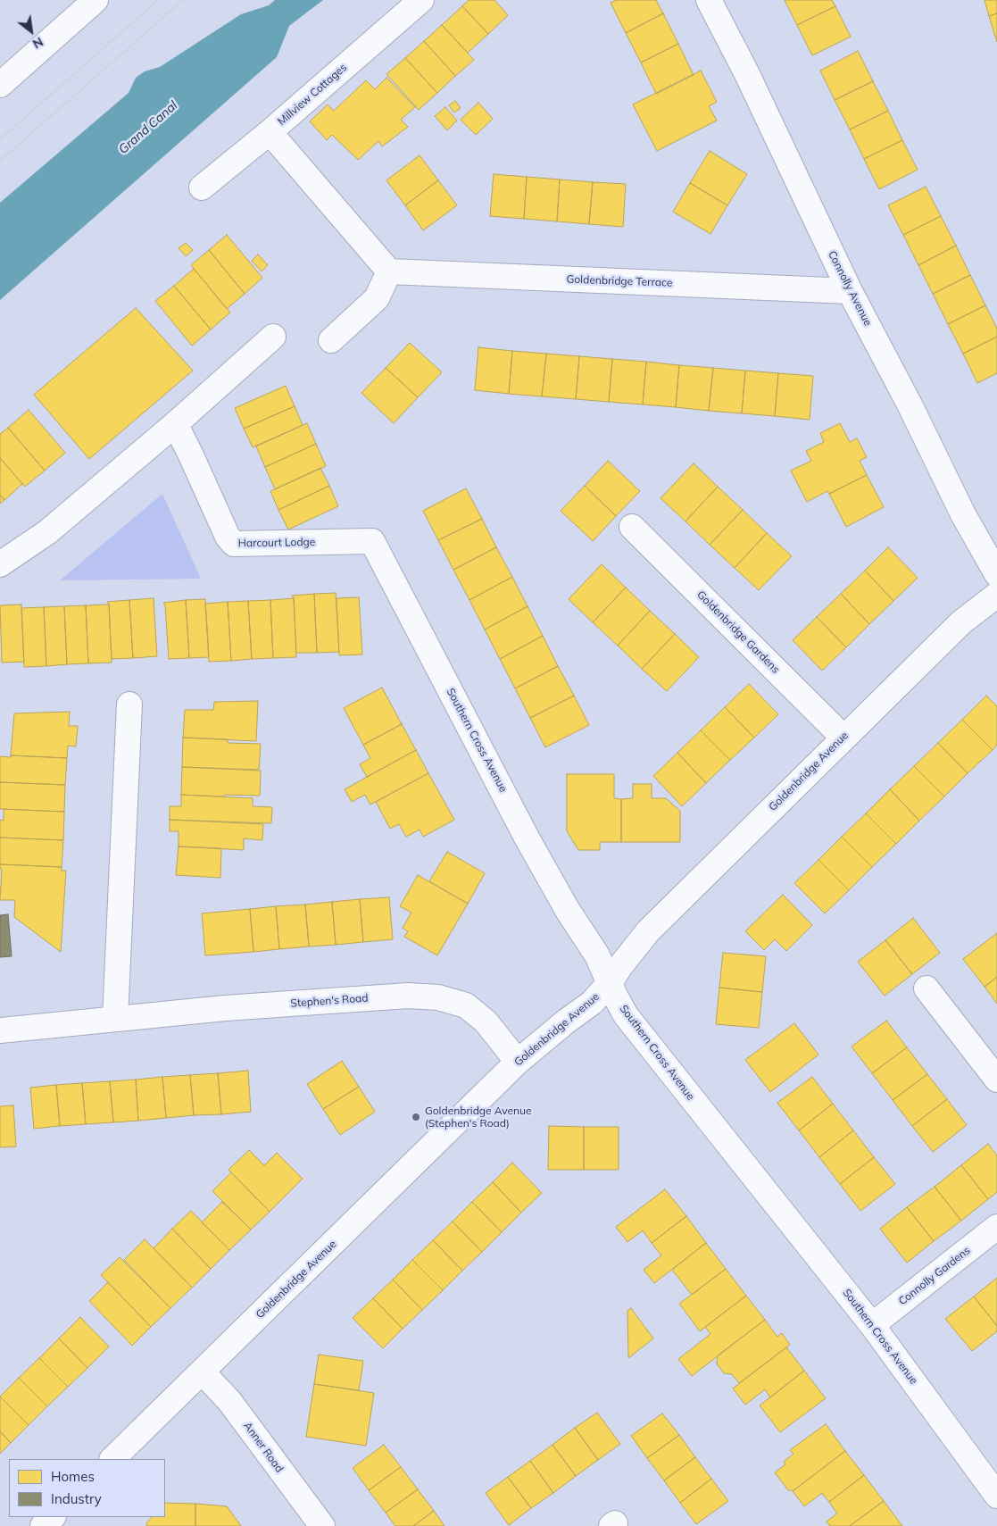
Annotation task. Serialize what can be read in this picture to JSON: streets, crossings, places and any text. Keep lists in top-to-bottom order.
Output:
{
  "streets": {
    "street": [
      "Millview Cottages",
      "Goldenbridge Terrace",
      "Connolly Avenue",
      "Harcourt Lodge",
      "Goldenbridge Gardens",
      "Southern Cross Avenue",
      "Goldenbridge Avenue",
      "Stephen's Road",
      "Connolly Gardens",
      "Anner Road"
    ]
  },
  "crossings": [
    ["Goldenbridge Terrace", "Connolly Avenue"],
    ["Harcourt Lodge", "Southern Cross Avenue"],
    ["Goldenbridge Gardens", "Goldenbridge Avenue"],
    ["Southern Cross Avenue", "Goldenbridge Avenue"],
    ["Southern Cross Avenue", "Connolly Gardens"],
    ["Goldenbridge Avenue", "Stephen's Road"],
    ["Goldenbridge Avenue", "Anner Road"]
  ],
  "water": ["Grand Canal"],
  "places": ["Goldenbridge Avenue (Stephen's Road)"],
  "legend": ["Homes", "Industry"],
  "north": "bottom right"
}
